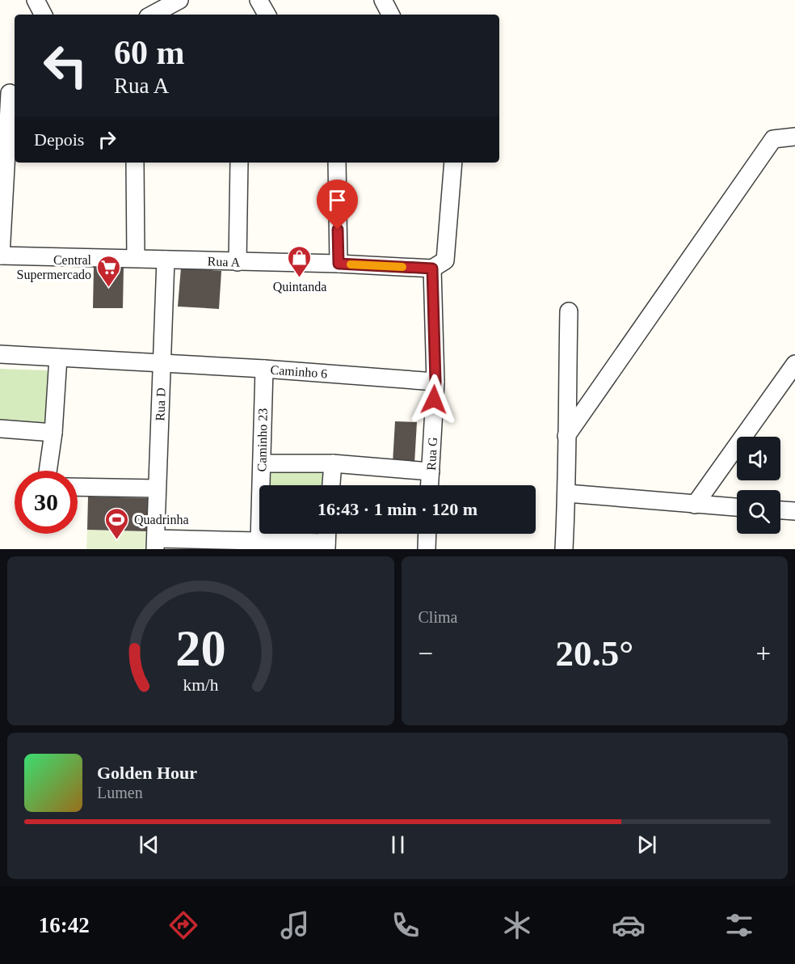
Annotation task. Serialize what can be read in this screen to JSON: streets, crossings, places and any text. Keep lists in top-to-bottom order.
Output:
{
  "streets": {
    "street": [
      "Rua A",
      "Caminho 6",
      "Rua D",
      "Caminho 23",
      "Rua G"
    ]
  },
  "crossings": [
    ["Rua A", "Rua D"],
    ["Rua A", "Rua G"],
    ["Caminho 6", "Rua D"],
    ["Caminho 6", "Caminho 23"],
    ["Caminho 6", "Rua G"]
  ],
  "places": {
    "shop": ["Quintanda"],
    "supermarket": ["Central Supermercado"],
    "sports": ["Quadrinha"]
  },
  "page": {
    "turn": ["60 m", "Rua A"],
    "then": "Depois",
    "limit": "30",
    "trip": "16:43 · 1 min · 120 m",
    "tile": "Clima",
    "heat": ["−", "20.5°", "+"],
    "song": ["Golden Hour", "Lumen"],
    "tabs": "16:42",
    "gauge": ["20", "km/h"]
  }
}
